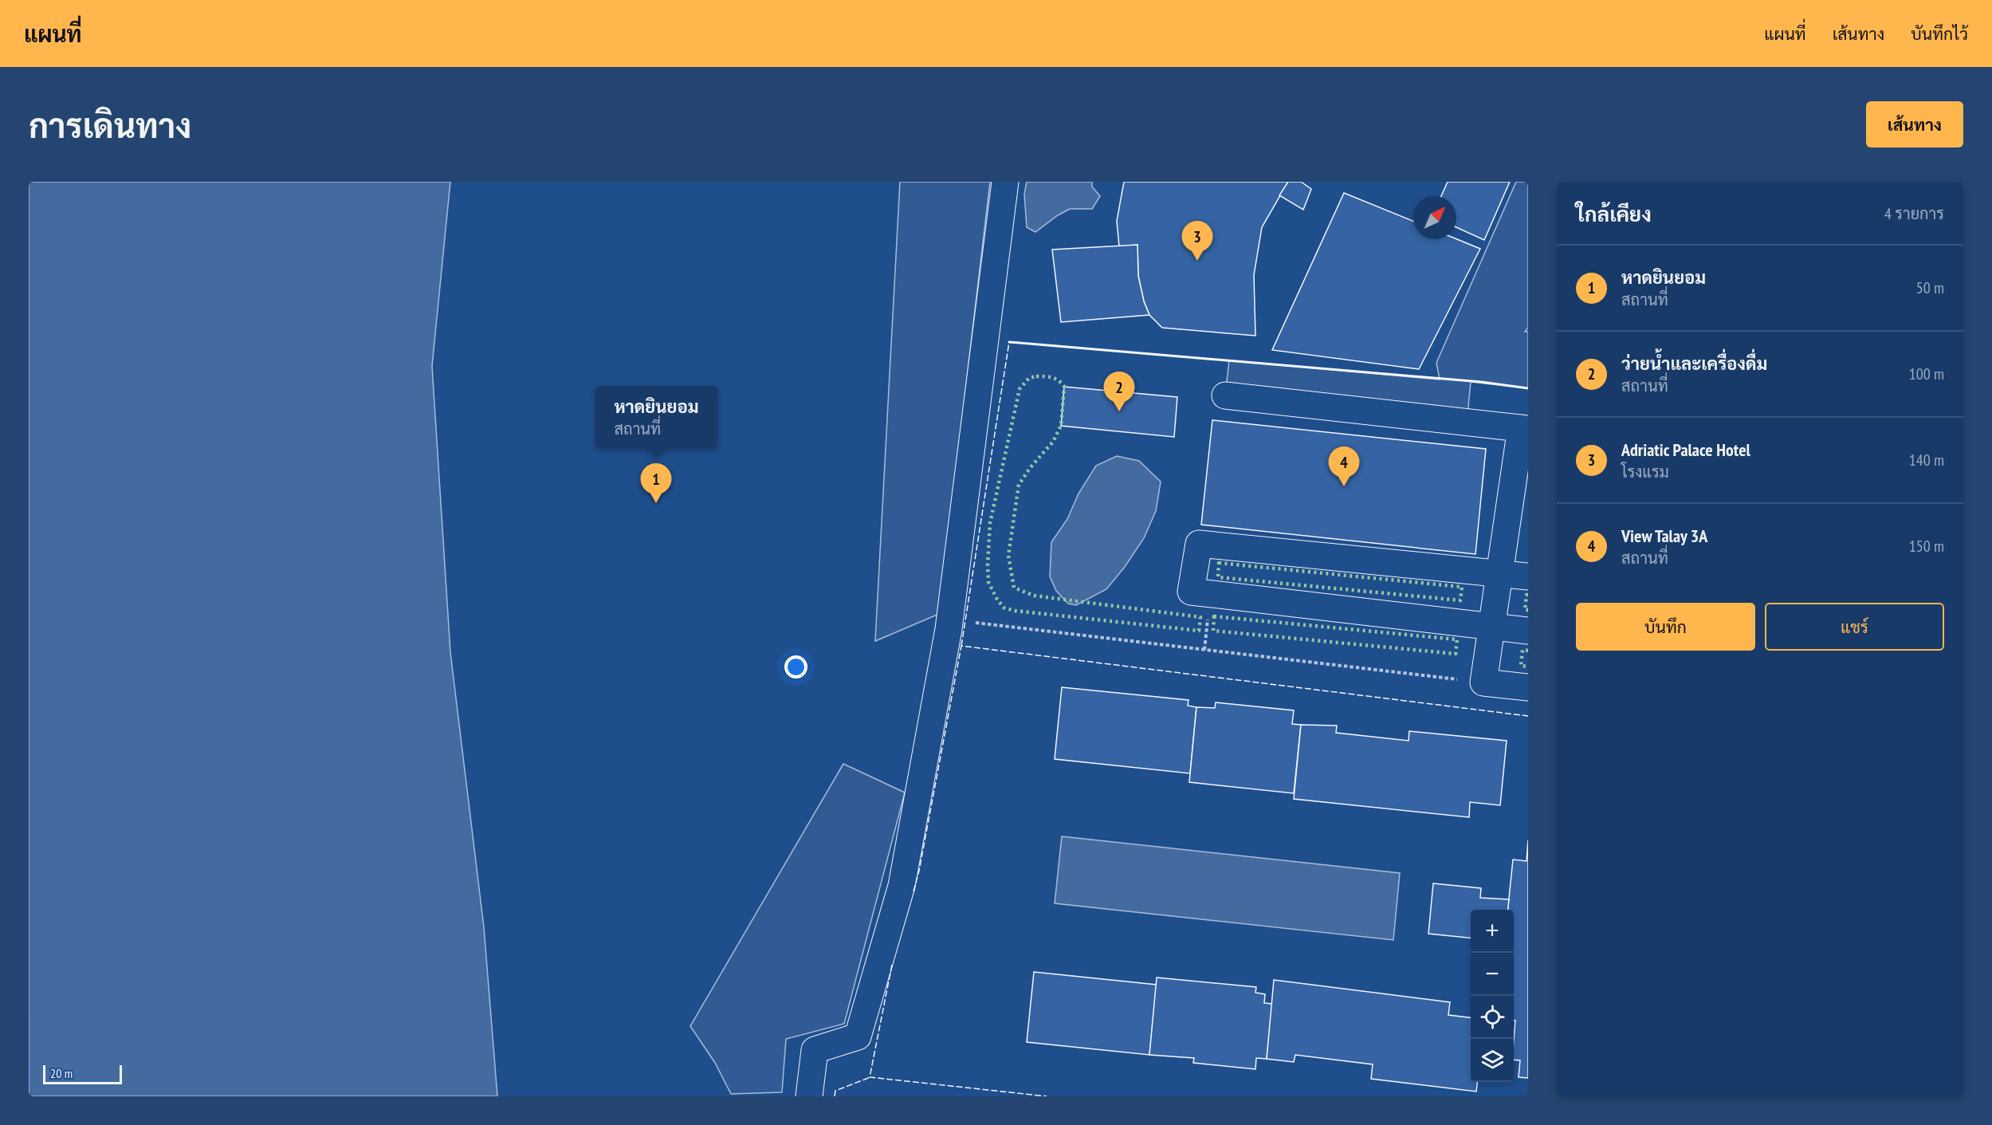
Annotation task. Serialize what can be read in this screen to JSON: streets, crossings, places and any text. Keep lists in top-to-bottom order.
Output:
{
  "scale_bar": "20 m",
  "north": "top right",
  "page": {
    "header": "แผนที่",
    "nav": ["แผนที่", "เส้นทาง", "บันทึกไว้"],
    "buttons": [
      "เส้นทาง",
      ["บันทึก", "แชร์"]
    ],
    "title": "การเดินทาง",
    "heading": ["ใกล้เคียง", "4 รายการ"],
    "pins": [
      "3",
      "2",
      "4",
      "1"
    ],
    "list": [
      {
        "mark": "1",
        "name": "หาดยินยอม",
        "note": "สถานที่",
        "value": "50 m"
      },
      {
        "mark": "2",
        "name": "ว่ายน้ำและเครื่องดื่ม",
        "note": "สถานที่",
        "value": "100 m"
      },
      {
        "mark": "3",
        "name": "Adriatic Palace Hotel",
        "note": "โรงแรม",
        "value": "140 m"
      },
      {
        "mark": "4",
        "name": "View Talay 3A",
        "note": "สถานที่",
        "value": "150 m"
      }
    ],
    "popup": ["หาดยินยอม", "สถานที่"],
    "map_buttons": ["+", "−"],
    "scale": "20 m"
  }
}
